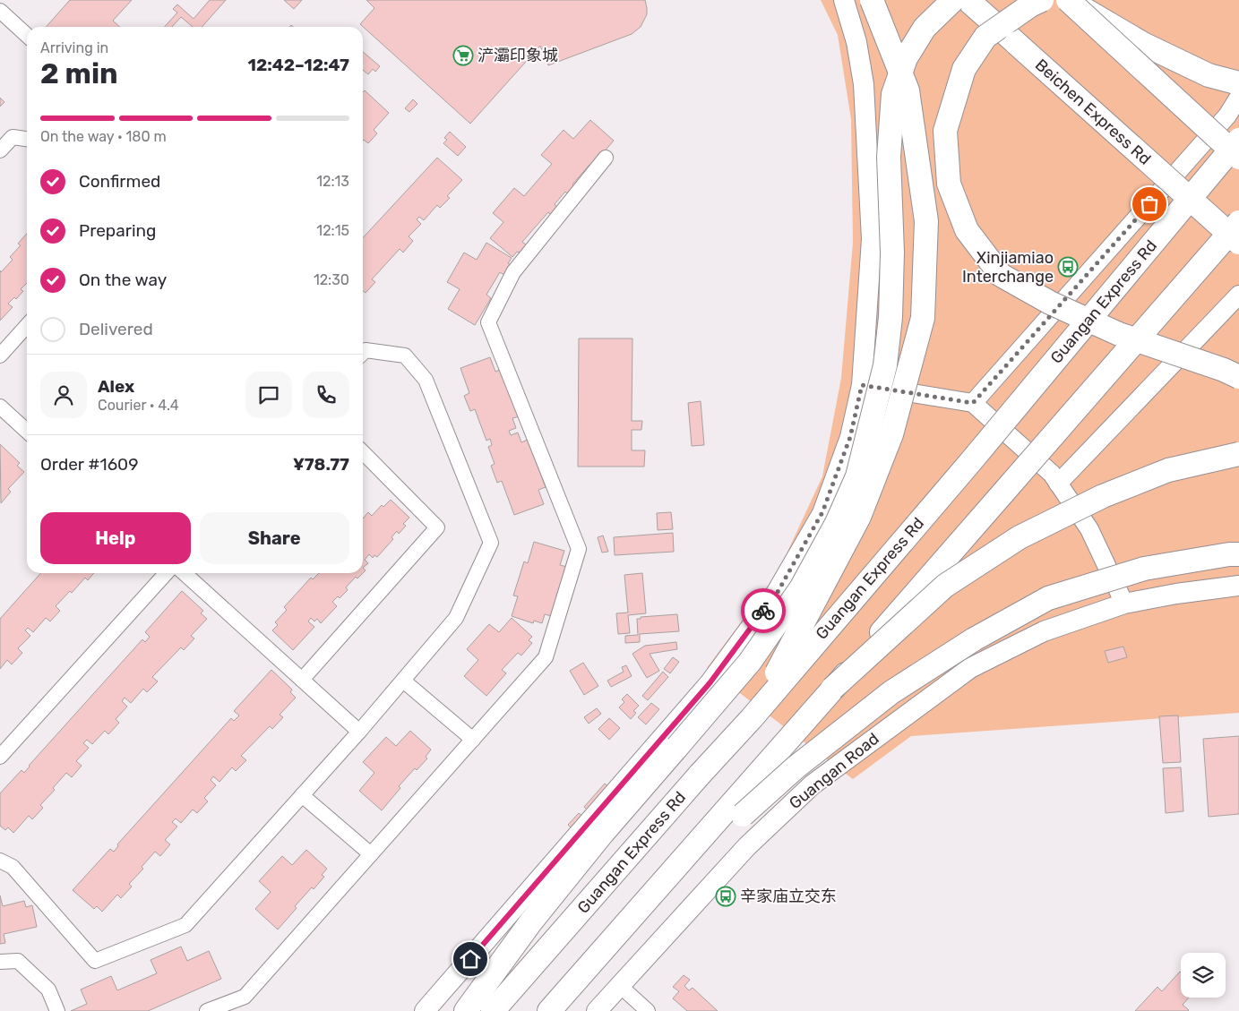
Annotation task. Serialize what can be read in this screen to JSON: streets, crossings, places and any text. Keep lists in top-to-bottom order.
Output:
{
  "streets": {
    "highway": ["Beichen Express Rd", "Guangan Express Rd"],
    "main road": ["Guangan Road"]
  },
  "places": {
    "supermarket": ["浐灞印象城"],
    "bus stop": ["Xinjiamiao Interchange", "辛家庙立交东"]
  },
  "page": {
    "heading": ["2 min", "Arriving in", "12:42–12:47"],
    "panel": [
      "Alex",
      "Courier · 4.4",
      "Order #1609",
      "¥78.77"
    ],
    "bar": "On the way · 180 m",
    "list": [
      ["Confirmed", "12:13"],
      ["Preparing", "12:15"],
      ["On the way", "12:30"],
      "Delivered"
    ],
    "buttons": ["Help", "Share"]
  }
}
